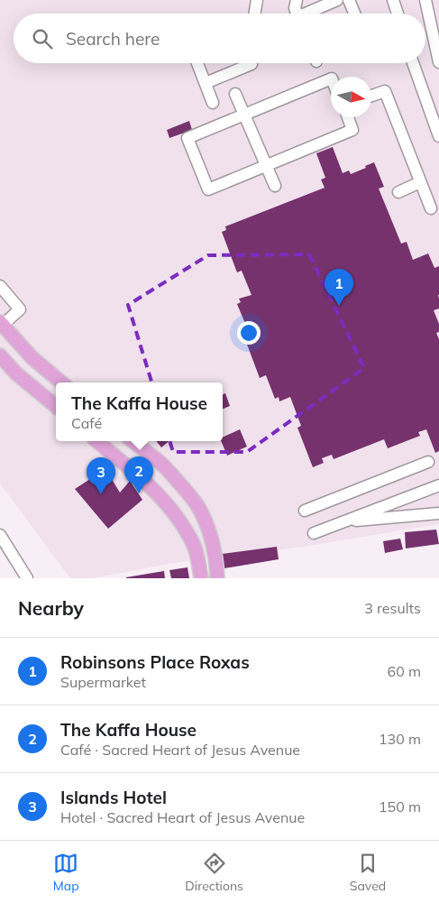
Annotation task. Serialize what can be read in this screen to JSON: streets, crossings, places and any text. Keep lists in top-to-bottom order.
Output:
{
  "north": "right",
  "page": {
    "search": "Search here",
    "pins": ["1", "2", "3"],
    "popup": ["The Kaffa House", "Café"],
    "heading": ["Nearby", "3 results"],
    "list": [
      {
        "mark": "1",
        "name": "Robinsons Place Roxas",
        "note": "Supermarket",
        "value": "60 m"
      },
      {
        "mark": "2",
        "name": "The Kaffa House",
        "note": "Café · Sacred Heart of Jesus Avenue",
        "value": "130 m"
      },
      {
        "mark": "3",
        "name": "Islands Hotel",
        "note": "Hotel · Sacred Heart of Jesus Avenue",
        "value": "150 m"
      }
    ],
    "nav": ["Map", "Directions", "Saved"]
  }
}
